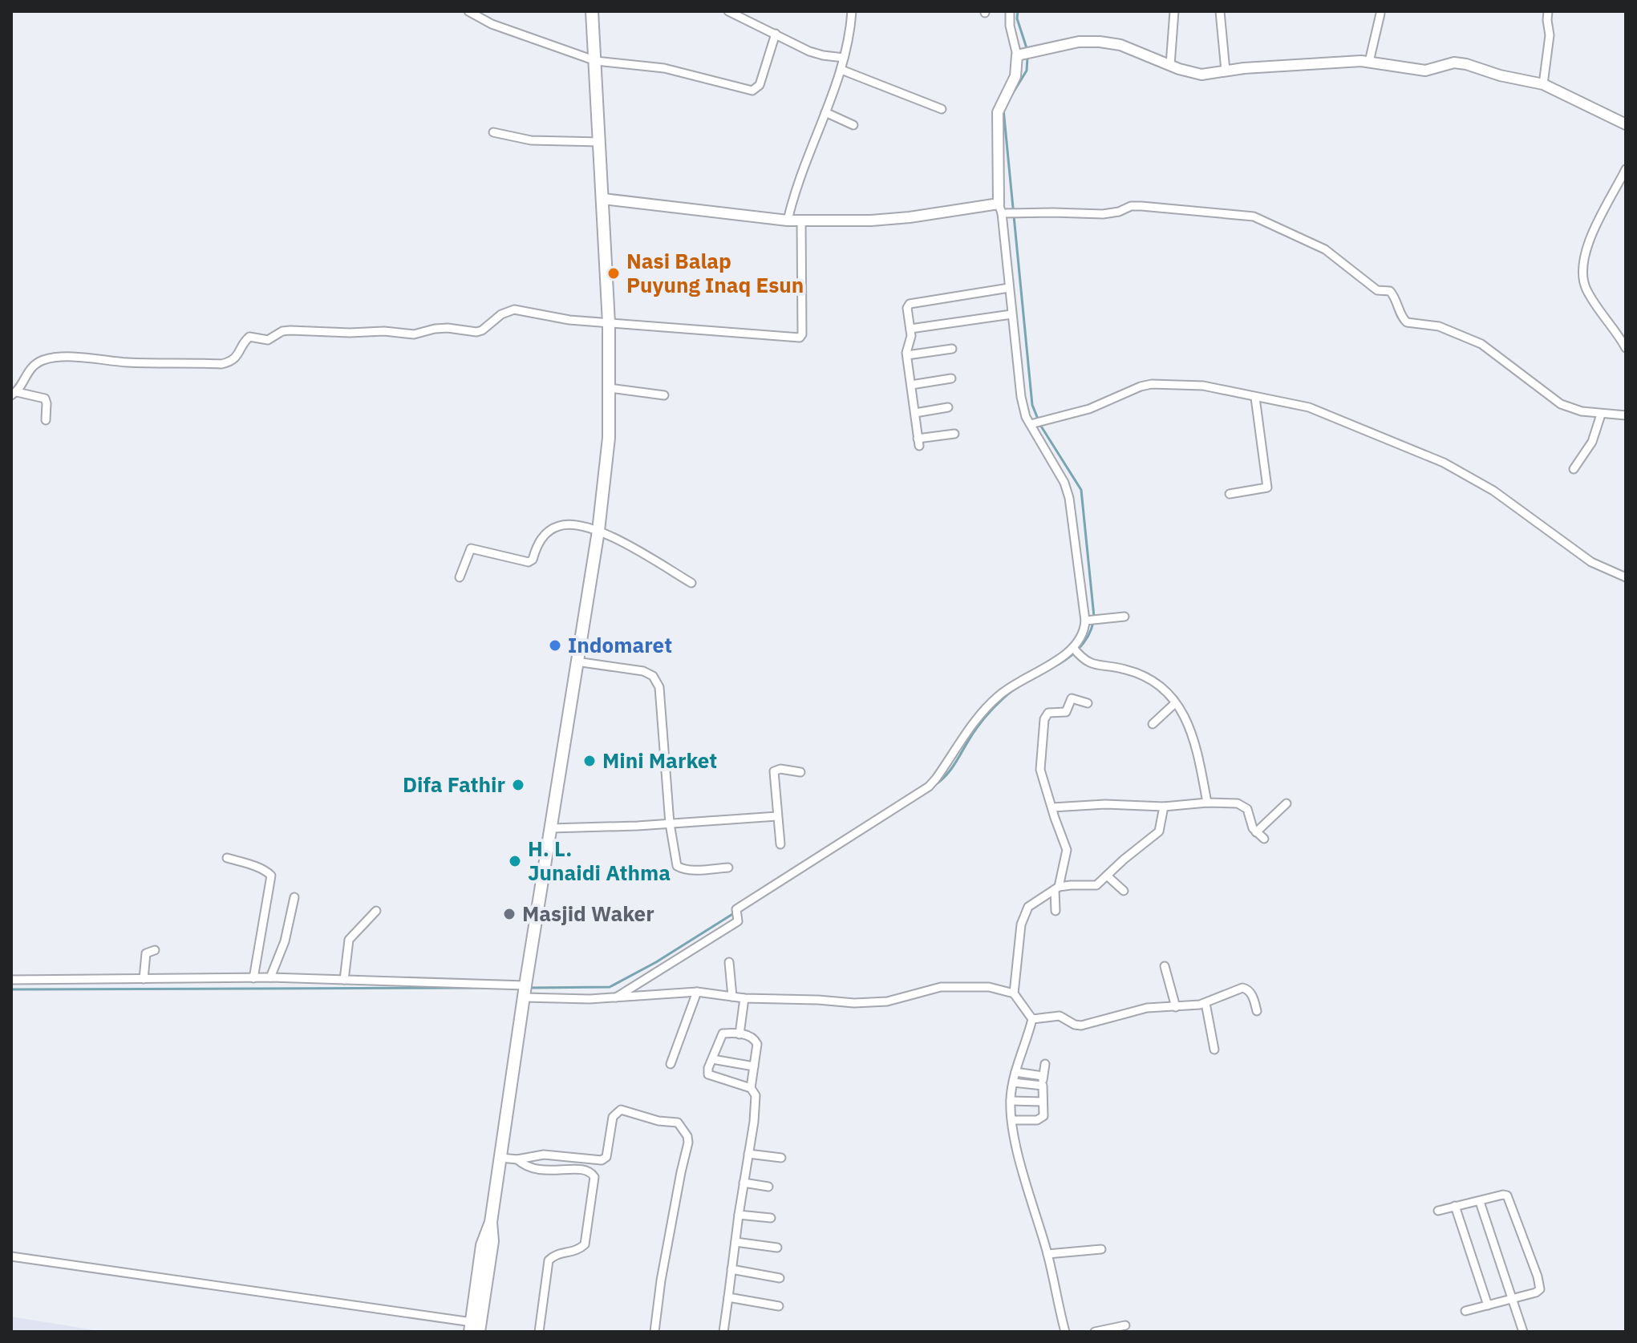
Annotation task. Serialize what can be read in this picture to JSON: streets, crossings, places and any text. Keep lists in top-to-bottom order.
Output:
{
  "places": [
    "Nasi Balap Puyung Inaq Esun",
    "Indomaret",
    "Mini Market",
    "Difa Fathir",
    "H. L. Junaidi Athma",
    "Masjid Waker"
  ]
}
